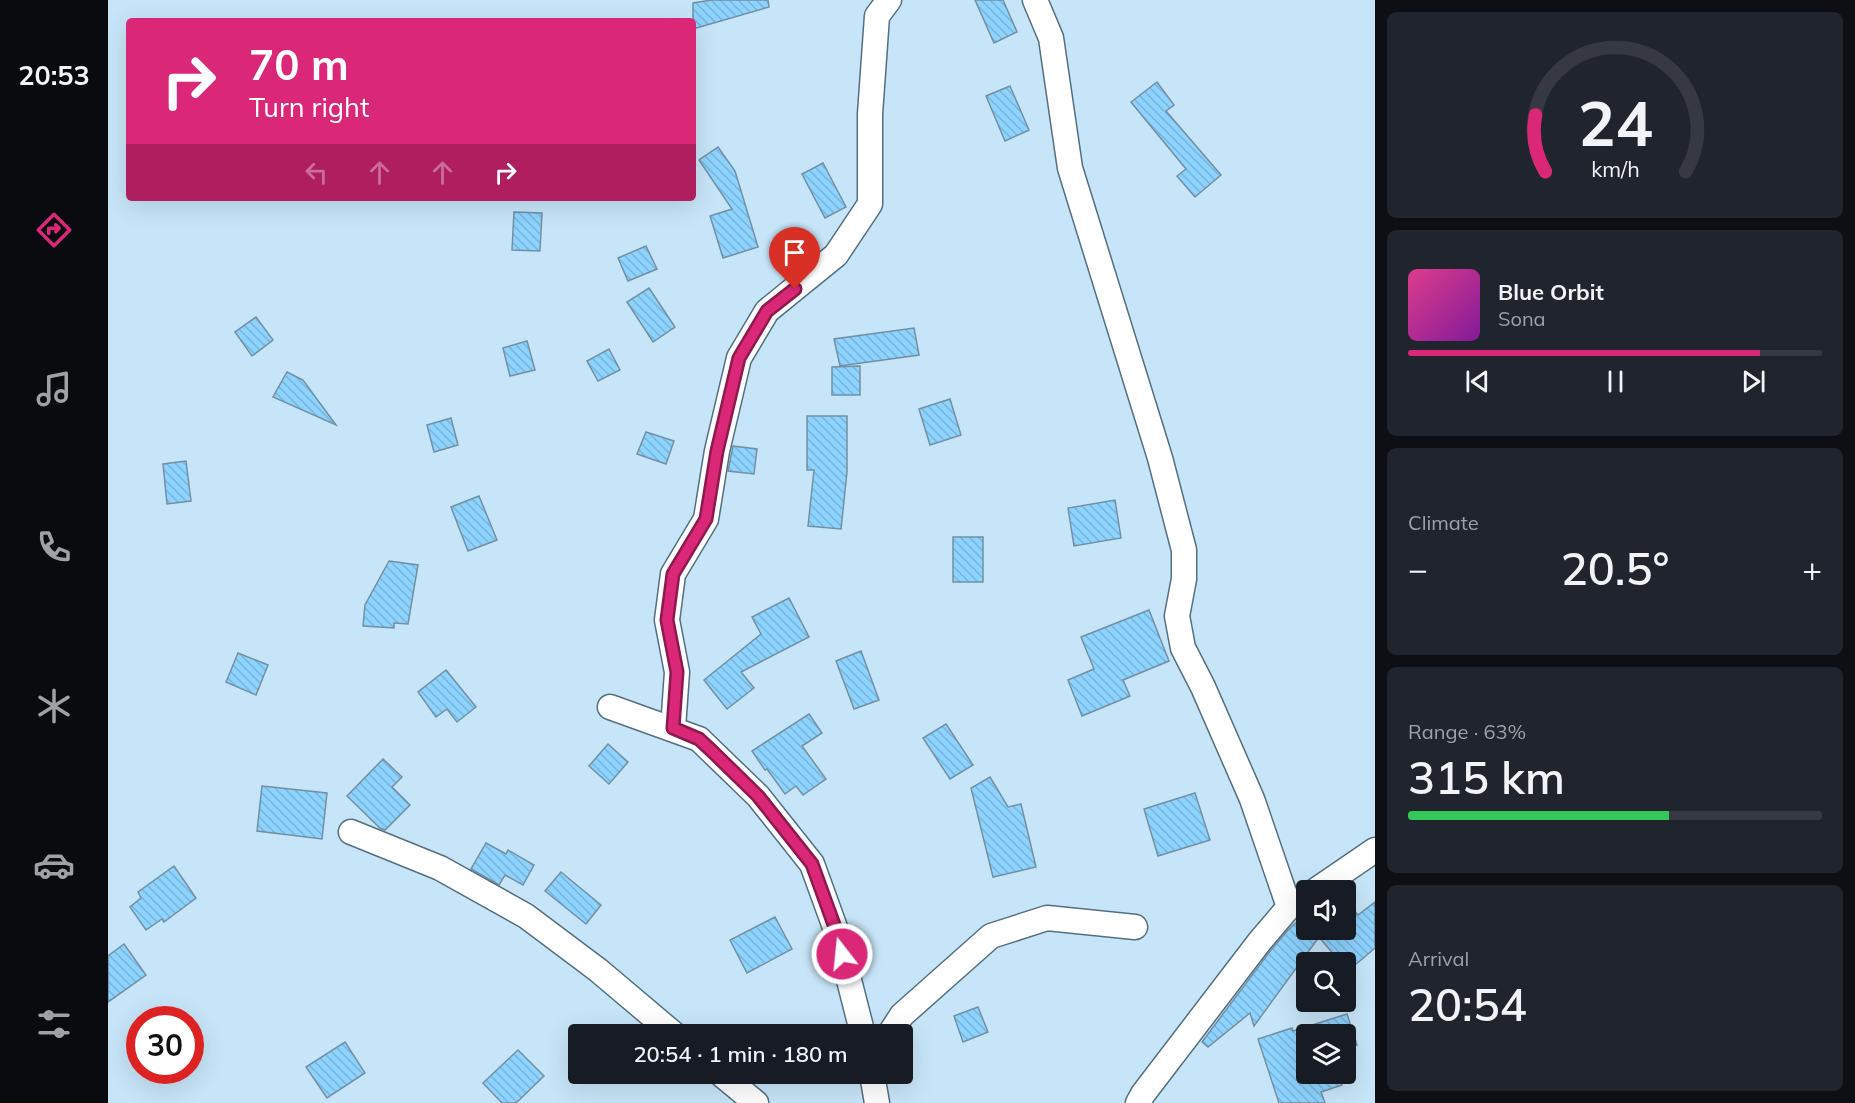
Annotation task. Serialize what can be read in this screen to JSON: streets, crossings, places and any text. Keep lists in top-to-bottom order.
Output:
{
  "page": {
    "tabs": "20:53",
    "turn": ["70 m", "Turn right"],
    "song": ["Blue Orbit", "Sona"],
    "tile": [
      "Climate",
      ["Range · 63%", "315 km"],
      ["Arrival", "20:54"]
    ],
    "heat": ["−", "20.5°", "+"],
    "limit": "30",
    "trip": "20:54 · 1 min · 180 m",
    "gauge": ["24", "km/h"]
  }
}
